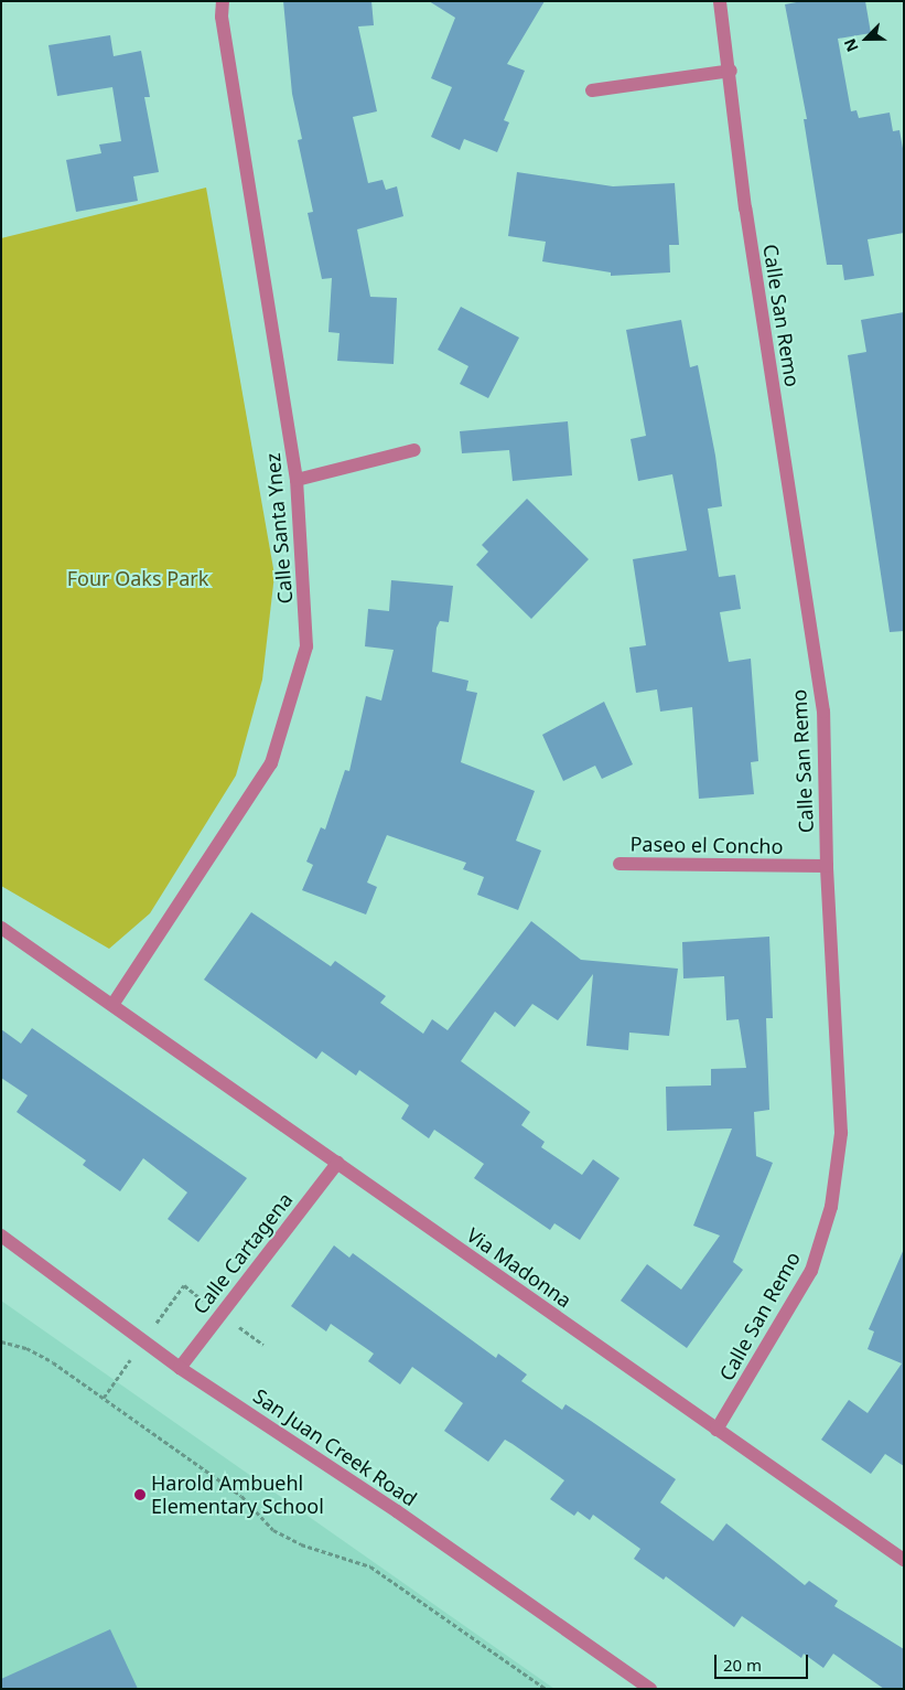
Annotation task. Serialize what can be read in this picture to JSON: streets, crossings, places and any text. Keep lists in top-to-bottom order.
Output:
{
  "streets": {
    "street": [
      "Calle San Remo",
      "Calle Santa Ynez",
      "Paseo el Concho",
      "Calle Cartagena",
      "Via Madonna",
      "San Juan Creek Road"
    ]
  },
  "crossings": [
    ["Calle San Remo", "Paseo el Concho"],
    ["Calle San Remo", "Via Madonna"],
    ["Calle Santa Ynez", "Via Madonna"],
    ["Calle Cartagena", "Via Madonna"],
    ["Calle Cartagena", "San Juan Creek Road"]
  ],
  "parks": ["Four Oaks Park"],
  "places": ["Harold Ambuehl Elementary School"],
  "scale_bar": "20 m",
  "north": "bottom left"
}
